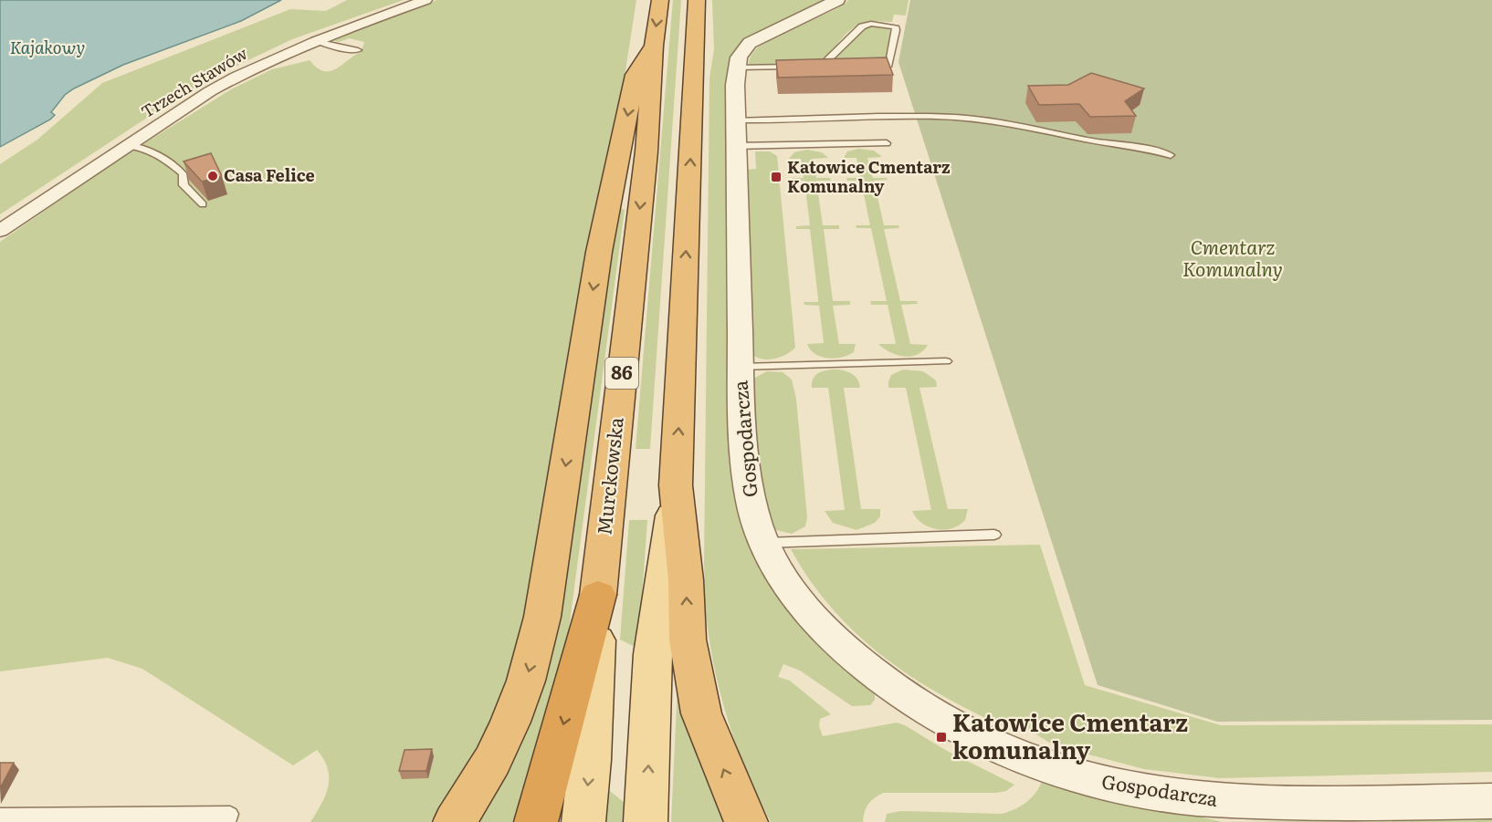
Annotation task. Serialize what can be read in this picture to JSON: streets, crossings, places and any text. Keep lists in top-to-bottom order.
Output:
{
  "streets": {
    "highway": ["86", "Murckowska"],
    "street": ["Trzech Stawów", "Gospodarcza"]
  },
  "water": ["Kajakowy"],
  "parks": ["Cmentarz Komunalny"],
  "places": {
    "other": ["Casa Felice"],
    "transit": ["Katowice Cmentarz Komunalny", "Katowice Cmentarz komunalny"]
  }
}
